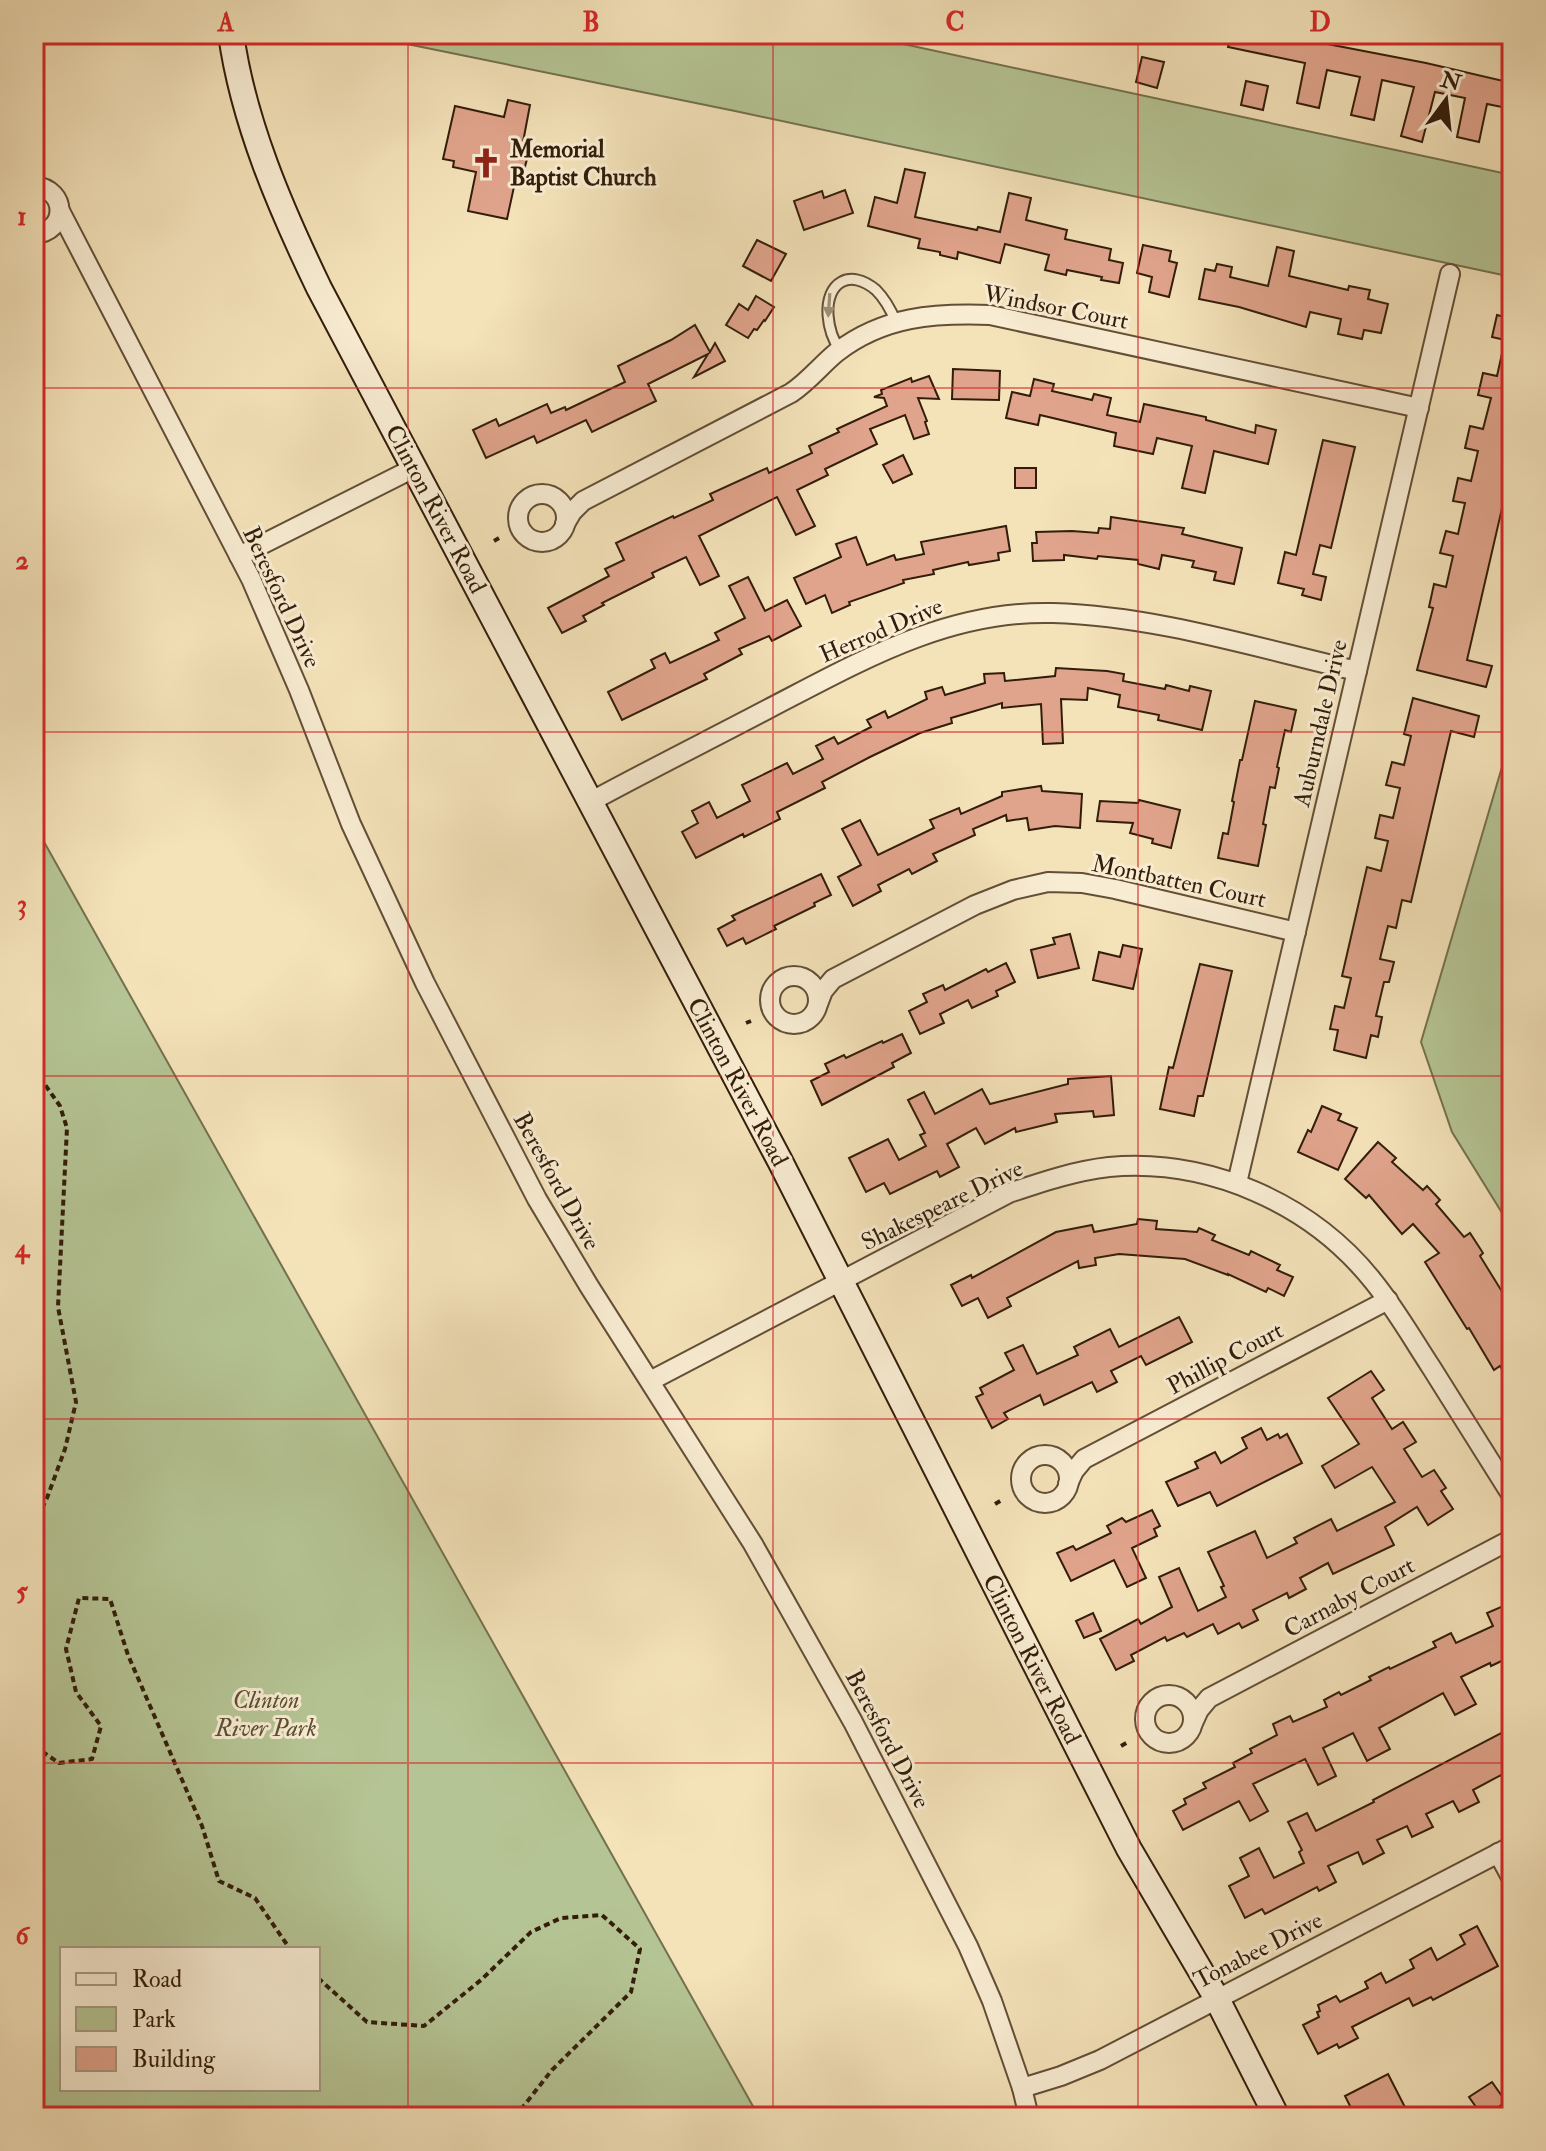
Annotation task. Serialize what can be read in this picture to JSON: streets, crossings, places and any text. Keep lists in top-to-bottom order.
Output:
{
  "streets": {
    "street": [
      "Windsor Court",
      "Clinton River Road",
      "Beresford Drive",
      "Herrod Drive",
      "Auburndale Drive",
      "Montbatten Court",
      "Shakespeare Drive",
      "Phillip Court",
      "Carnaby Court",
      "Tonabee Drive"
    ]
  },
  "crossings": [
    ["Windsor Court", "Auburndale Drive"],
    ["Clinton River Road", "Herrod Drive"],
    ["Clinton River Road", "Shakespeare Drive"],
    ["Clinton River Road", "Tonabee Drive"],
    ["Beresford Drive", "Shakespeare Drive"],
    ["Beresford Drive", "Tonabee Drive"],
    ["Herrod Drive", "Auburndale Drive"],
    ["Auburndale Drive", "Montbatten Court"],
    ["Auburndale Drive", "Shakespeare Drive"],
    ["Shakespeare Drive", "Phillip Court"]
  ],
  "parks": ["Clinton River Park"],
  "places": {
    "church": ["Memorial Baptist Church"]
  },
  "legend": ["Road", "Park", "Building"],
  "north": "top",
  "grid": {
    "columns": [
      "A",
      "B",
      "C",
      "D"
    ],
    "rows": [
      "1",
      "2",
      "3",
      "4",
      "5",
      "6"
    ]
  }
}
